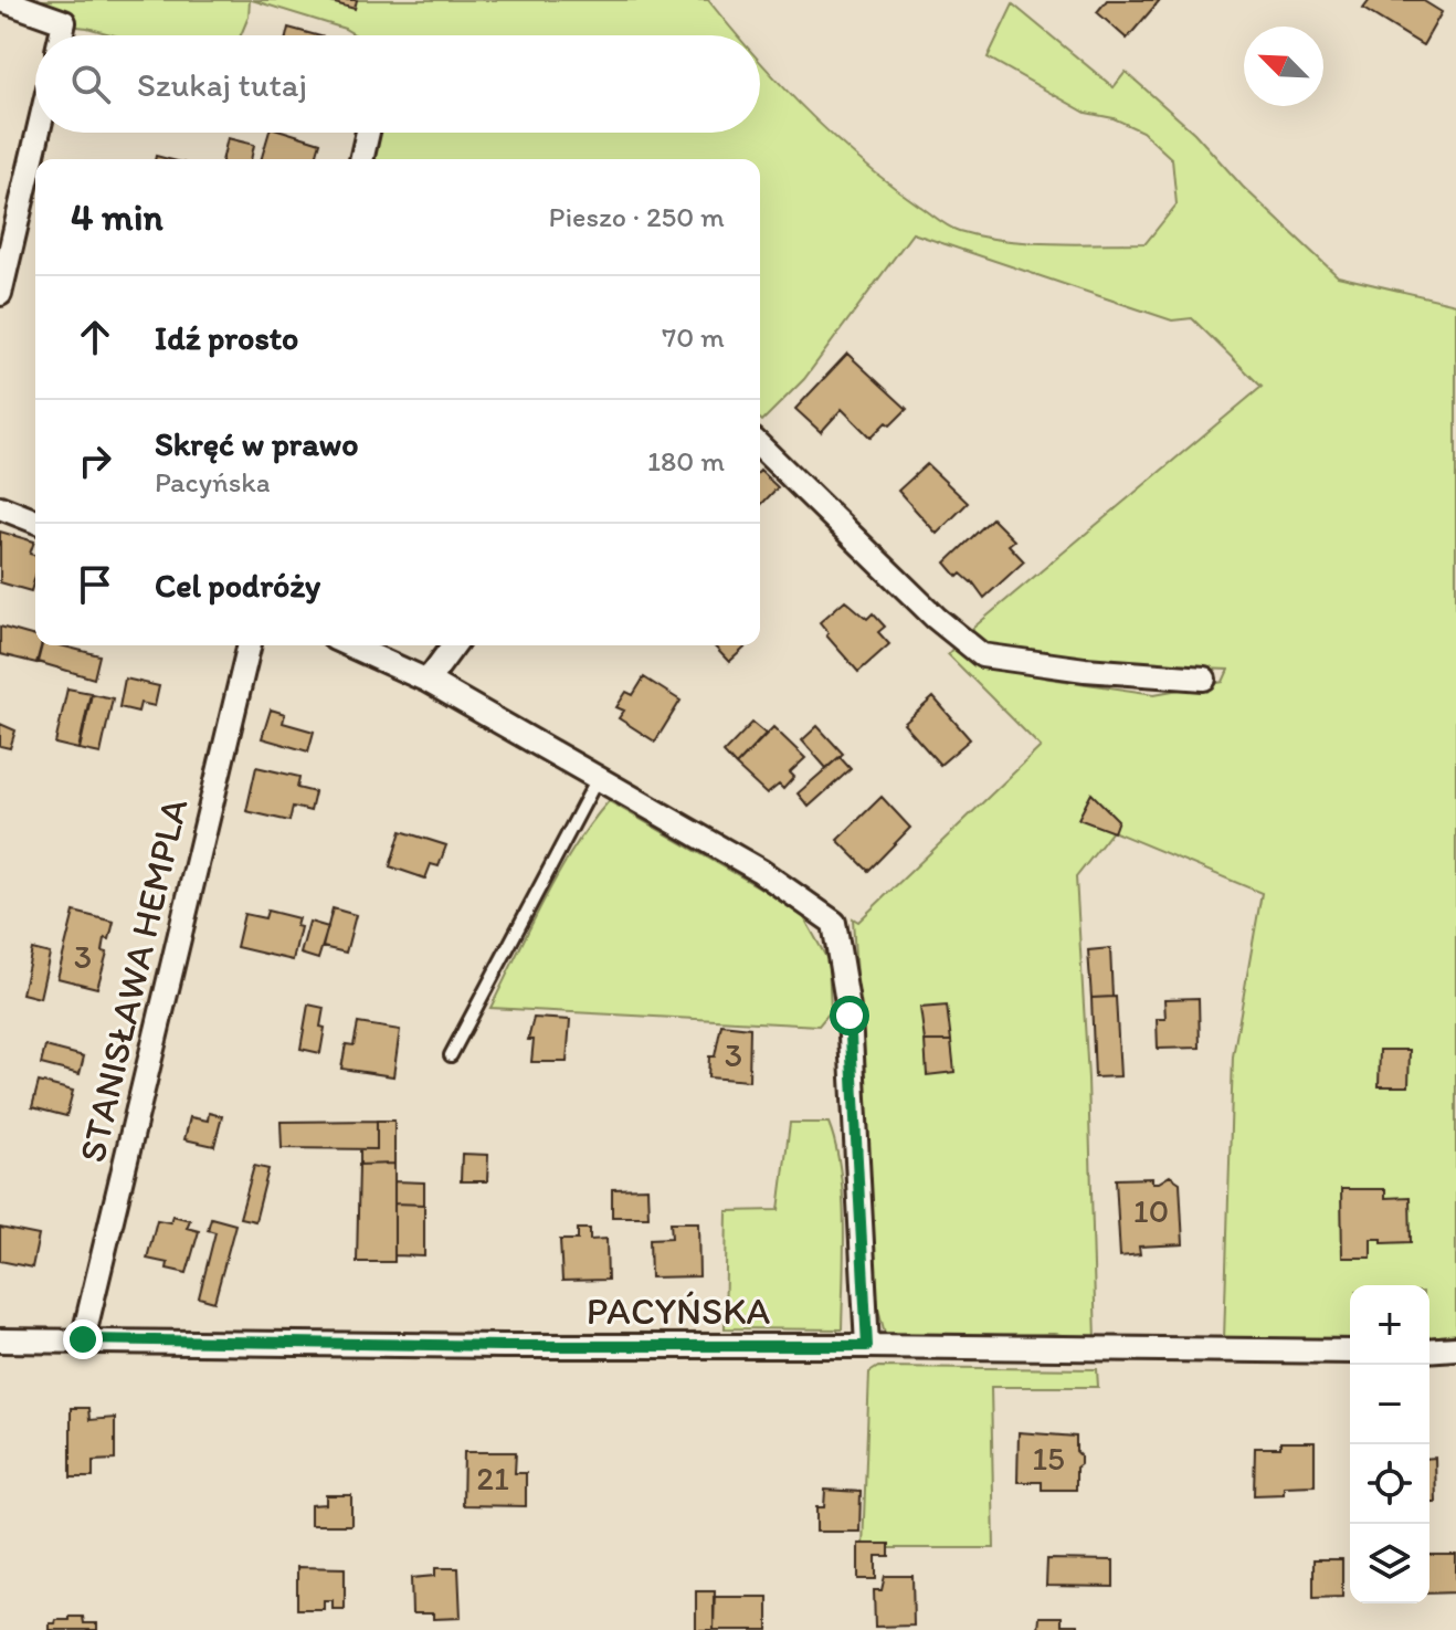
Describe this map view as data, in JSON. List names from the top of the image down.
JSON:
{
  "streets": {
    "street": ["STANISŁAWA HEMPLA", "PACYŃSKA"]
  },
  "crossings": [
    ["STANISŁAWA HEMPLA", "PACYŃSKA"]
  ],
  "house_numbers": [
    "3",
    "3",
    "10",
    "15",
    "21"
  ],
  "north": "top left",
  "page": {
    "search": "Szukaj tutaj",
    "heading": ["4 min", "Pieszo · 250 m"],
    "list": [
      ["Idź prosto", "70 m"],
      ["Skręć w prawo", "Pacyńska", "180 m"],
      "Cel podróży"
    ],
    "map_buttons": ["+", "−"]
  }
}
